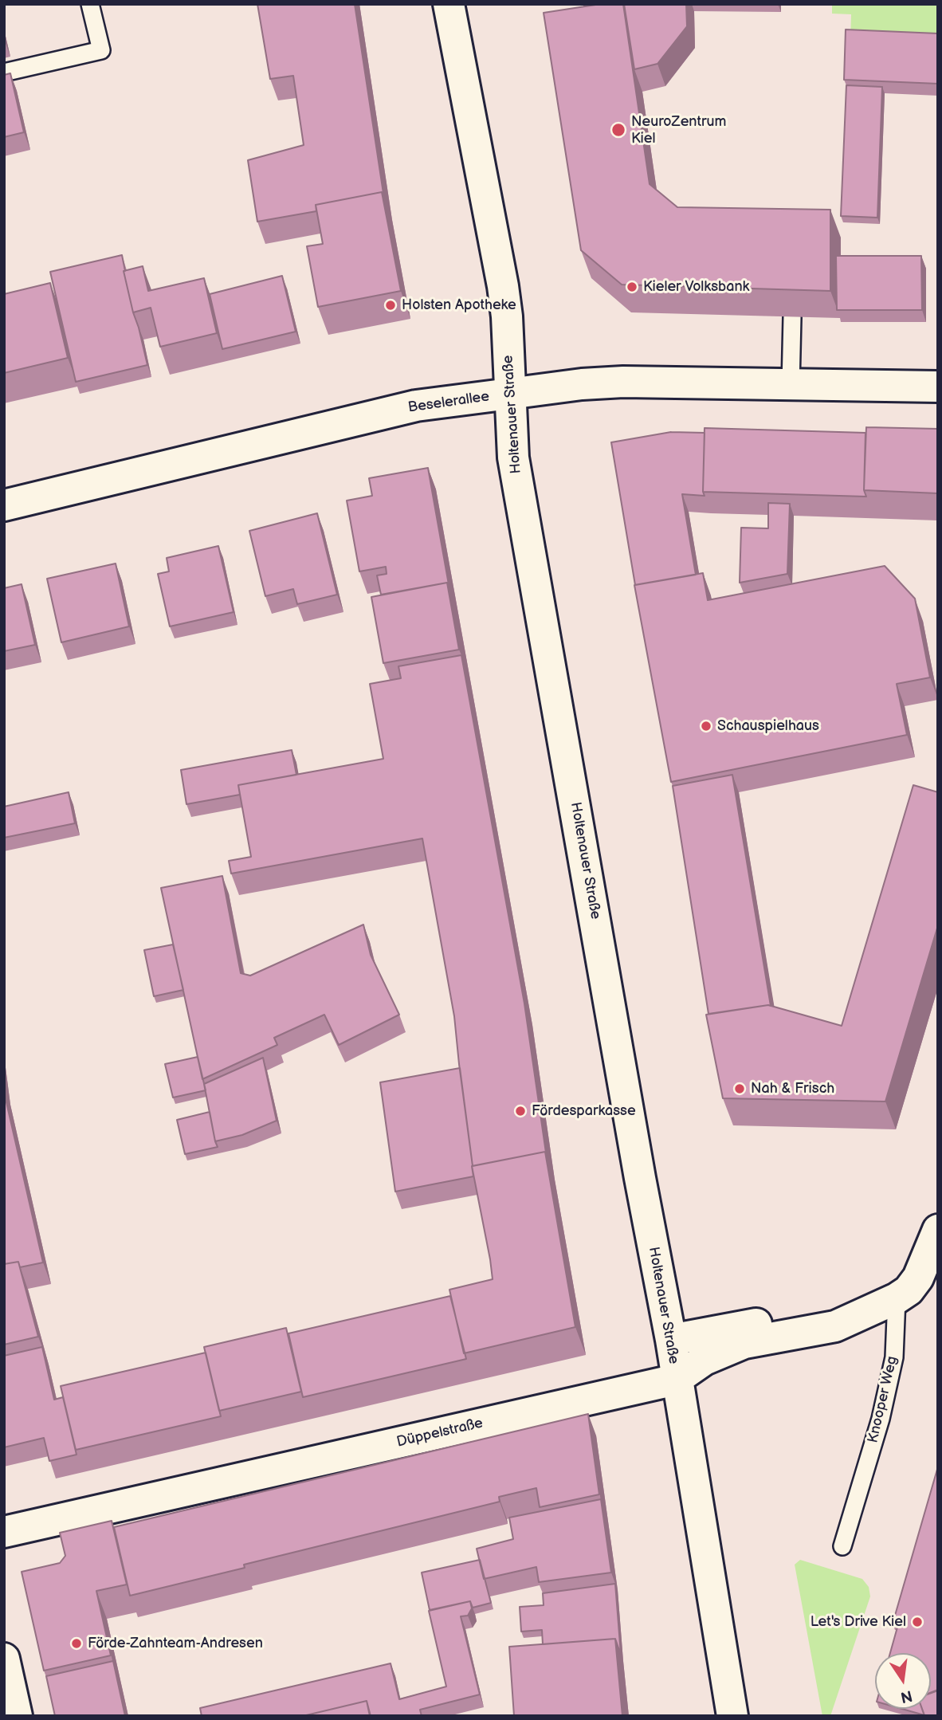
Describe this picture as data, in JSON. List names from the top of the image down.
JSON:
{
  "streets": {
    "main road": ["Beselerallee", "Holtenauer Straße", "Düppelstraße"],
    "lane": ["Knooper Weg"]
  },
  "crossings": [
    ["Beselerallee", "Holtenauer Straße"],
    ["Holtenauer Straße", "Düppelstraße"],
    ["Knooper Weg", "Düppelstraße"]
  ],
  "places": [
    "NeuroZentrum Kiel",
    "Kieler Volksbank",
    "Holsten Apotheke",
    "Schauspielhaus",
    "Nah & Frisch",
    "Fördesparkasse",
    "Let's Drive Kiel",
    "Förde-Zahnteam-Andresen"
  ],
  "north": "bottom"
}
